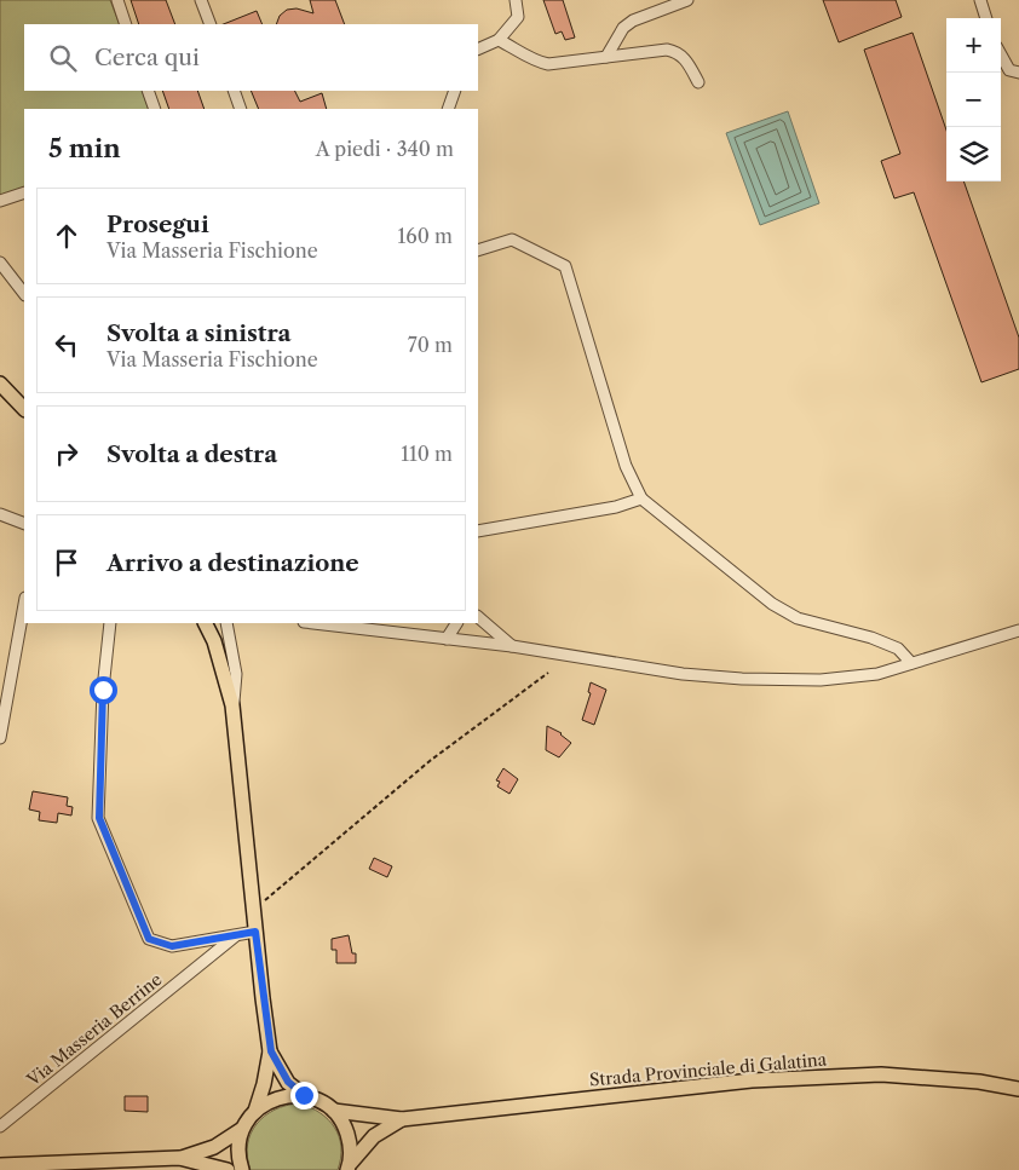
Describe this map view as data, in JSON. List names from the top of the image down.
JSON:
{
  "streets": {
    "main road": ["Strada Provinciale di Galatina"],
    "street": ["Via Masseria Berrine"]
  },
  "page": {
    "map_buttons": ["+", "−"],
    "search": "Cerca qui",
    "heading": ["5 min", "A piedi · 340 m"],
    "list": [
      ["Prosegui", "Via Masseria Fischione", "160 m"],
      ["Svolta a sinistra", "Via Masseria Fischione", "70 m"],
      ["Svolta a destra", "110 m"],
      "Arrivo a destinazione"
    ]
  }
}
